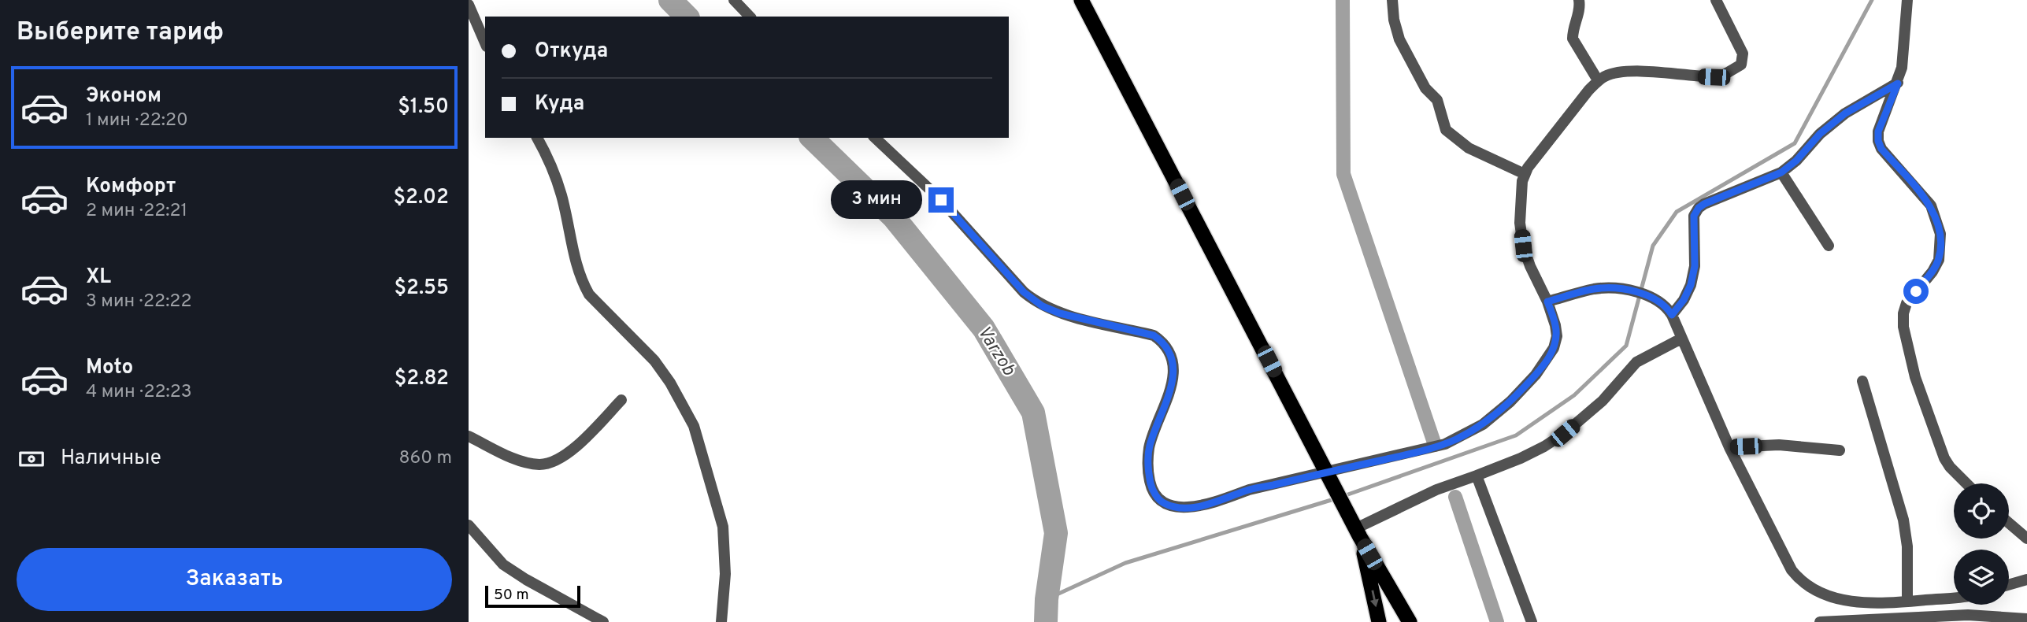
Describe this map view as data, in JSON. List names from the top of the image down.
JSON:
{
  "water": ["Varzob"],
  "scale_bar": "50 m",
  "page": {
    "heading": "Выберите тариф",
    "banner": ["Откуда", "Куда"],
    "list": [
      {
        "name": "Эконом",
        "note": "1 мин · 22:20",
        "value": "$1.50"
      },
      {
        "name": "Комфорт",
        "note": "2 мин · 22:21",
        "value": "$2.02"
      },
      {
        "name": "XL",
        "note": "3 мин · 22:22",
        "value": "$2.55"
      },
      {
        "name": "Moto",
        "note": "4 мин · 22:23",
        "value": "$2.82"
      }
    ],
    "bubble": "3 мин",
    "pay": ["Наличные", "860 m"],
    "buttons": "Заказать",
    "scale": "50 m"
  }
}
